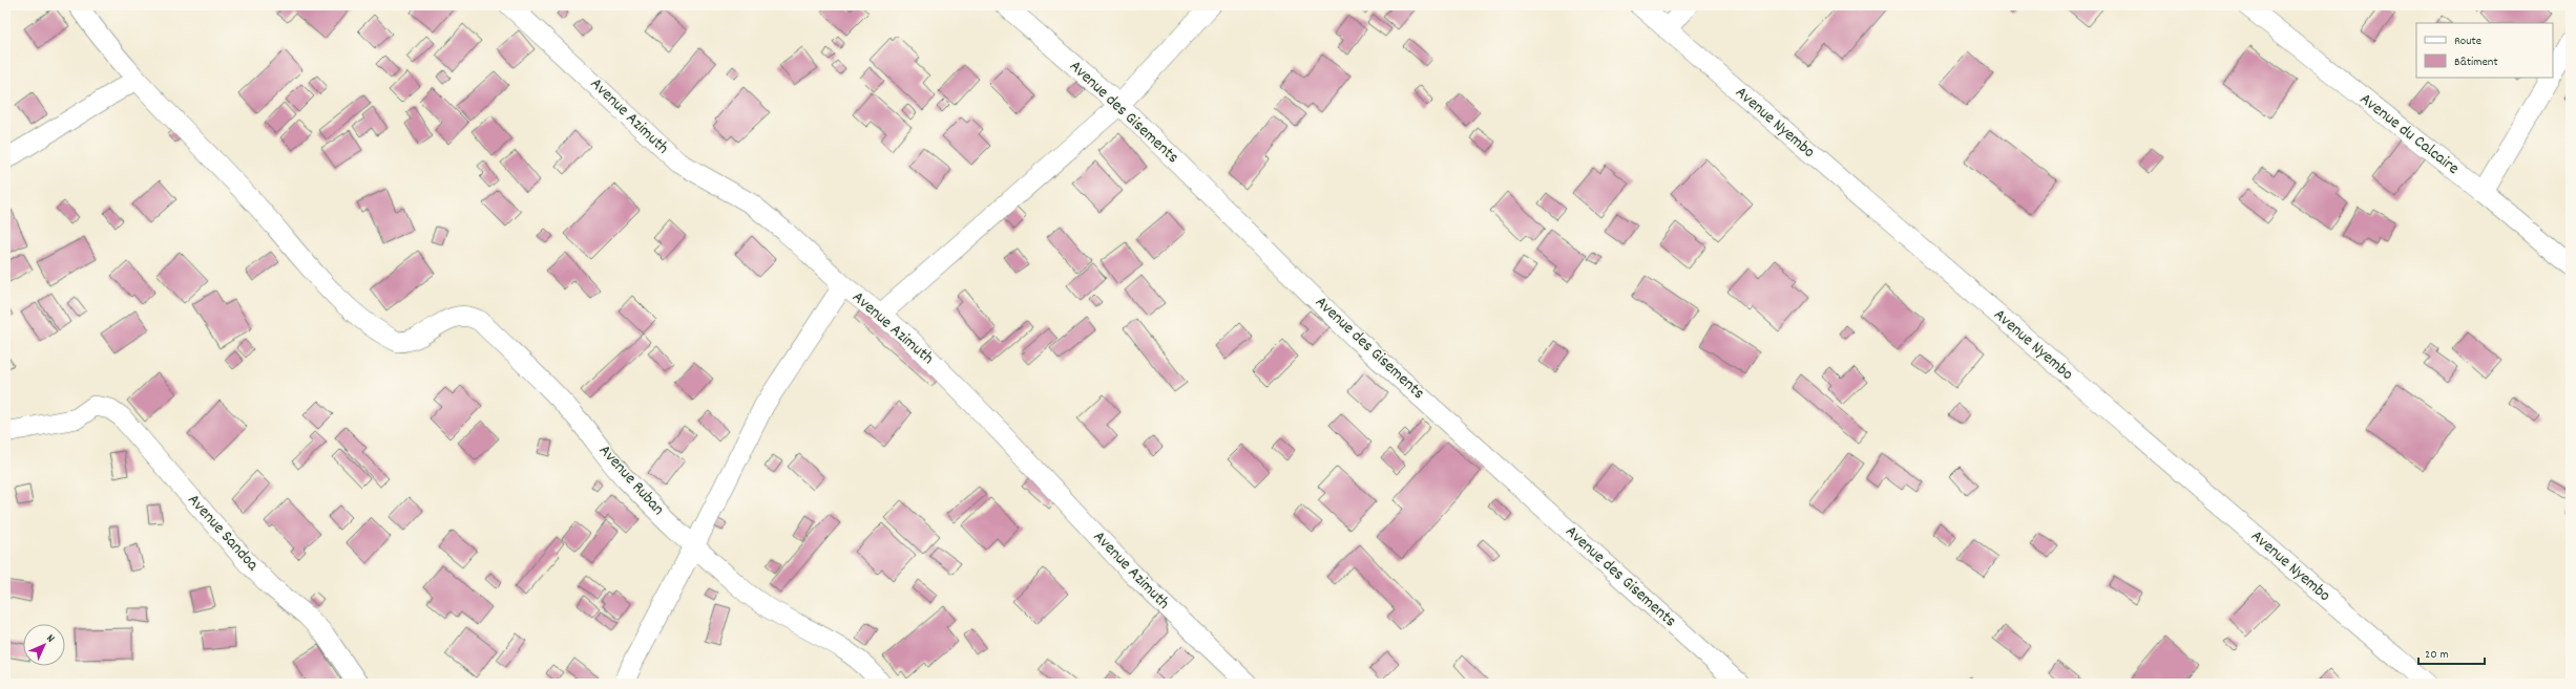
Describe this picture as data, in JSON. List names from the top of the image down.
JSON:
{
  "streets": {
    "street": [
      "Avenue des Gisements",
      "Avenue Azimuth",
      "Avenue Nyembo",
      "Avenue du Calcaire",
      "Avenue Ruban",
      "Avenue Sandoa"
    ]
  },
  "legend": ["Route", "Bâtiment"],
  "scale_bar": "20 m",
  "north": "top right"
}
